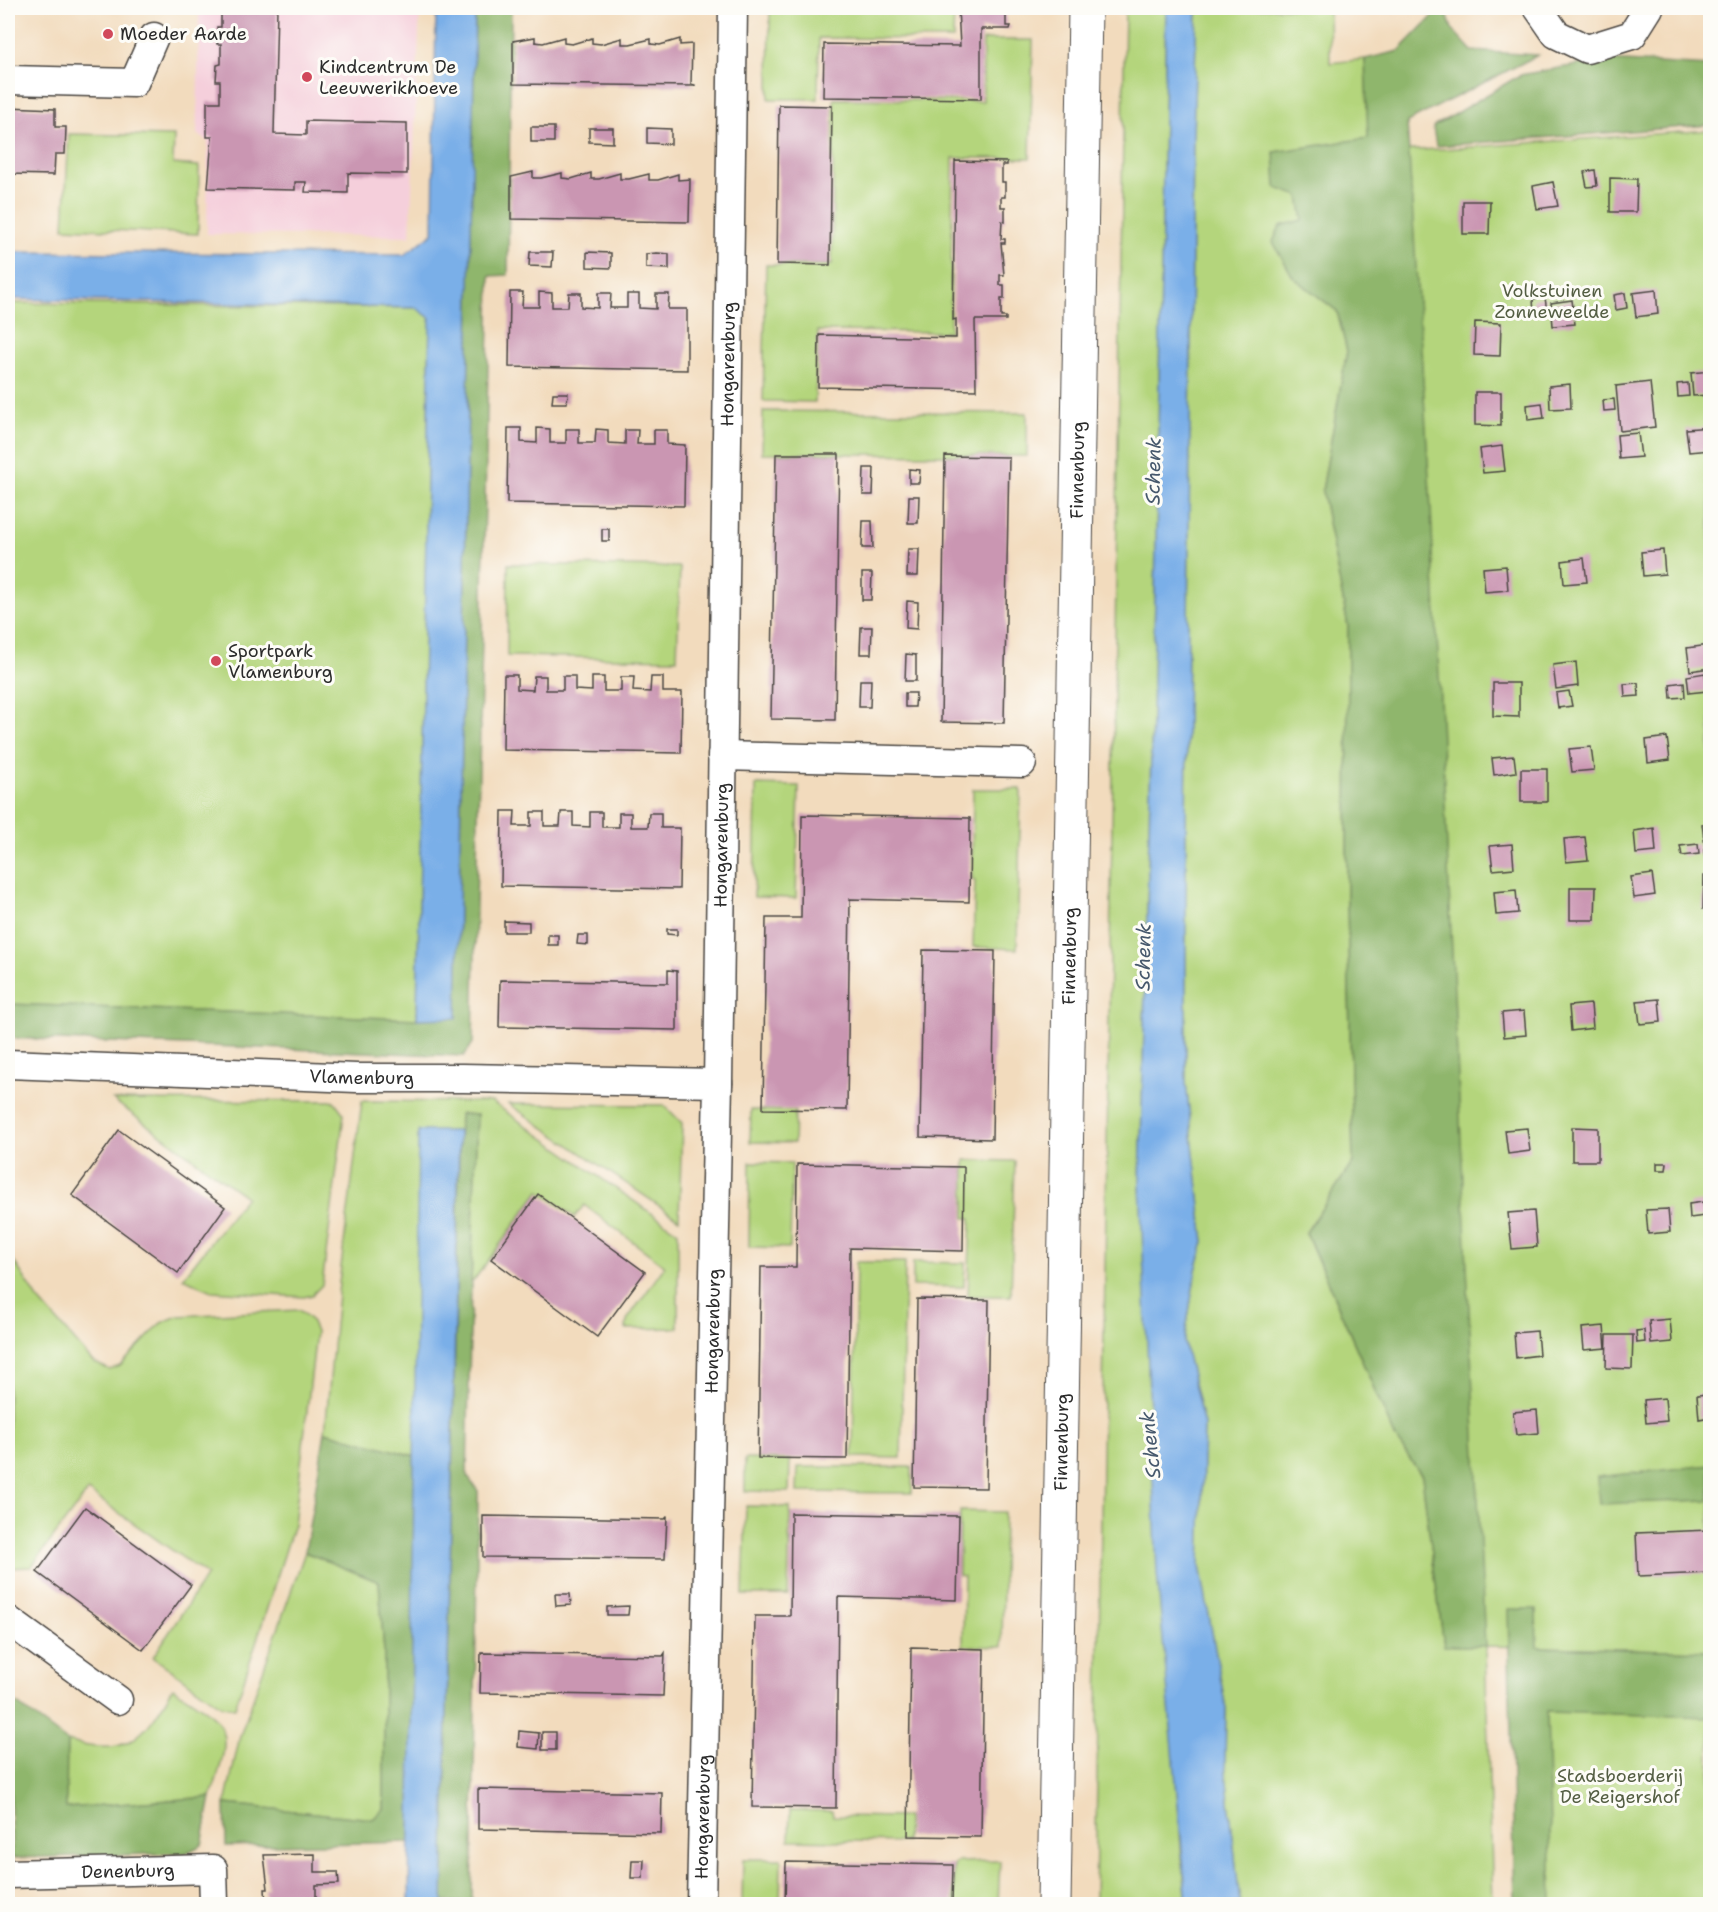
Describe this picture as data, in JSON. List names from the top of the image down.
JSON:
{
  "streets": {
    "street": [
      "Hongarenburg",
      "Finnenburg",
      "Vlamenburg",
      "Denenburg"
    ]
  },
  "crossings": [
    ["Hongarenburg", "Vlamenburg"]
  ],
  "water": ["Schenk"],
  "parks": ["Volkstuinen Zonneweelde", "Stadsboerderij De Reigershof"],
  "places": ["Moeder Aarde", "Kindcentrum De Leeuwerikhoeve", "Sportpark Vlamenburg"]
}
